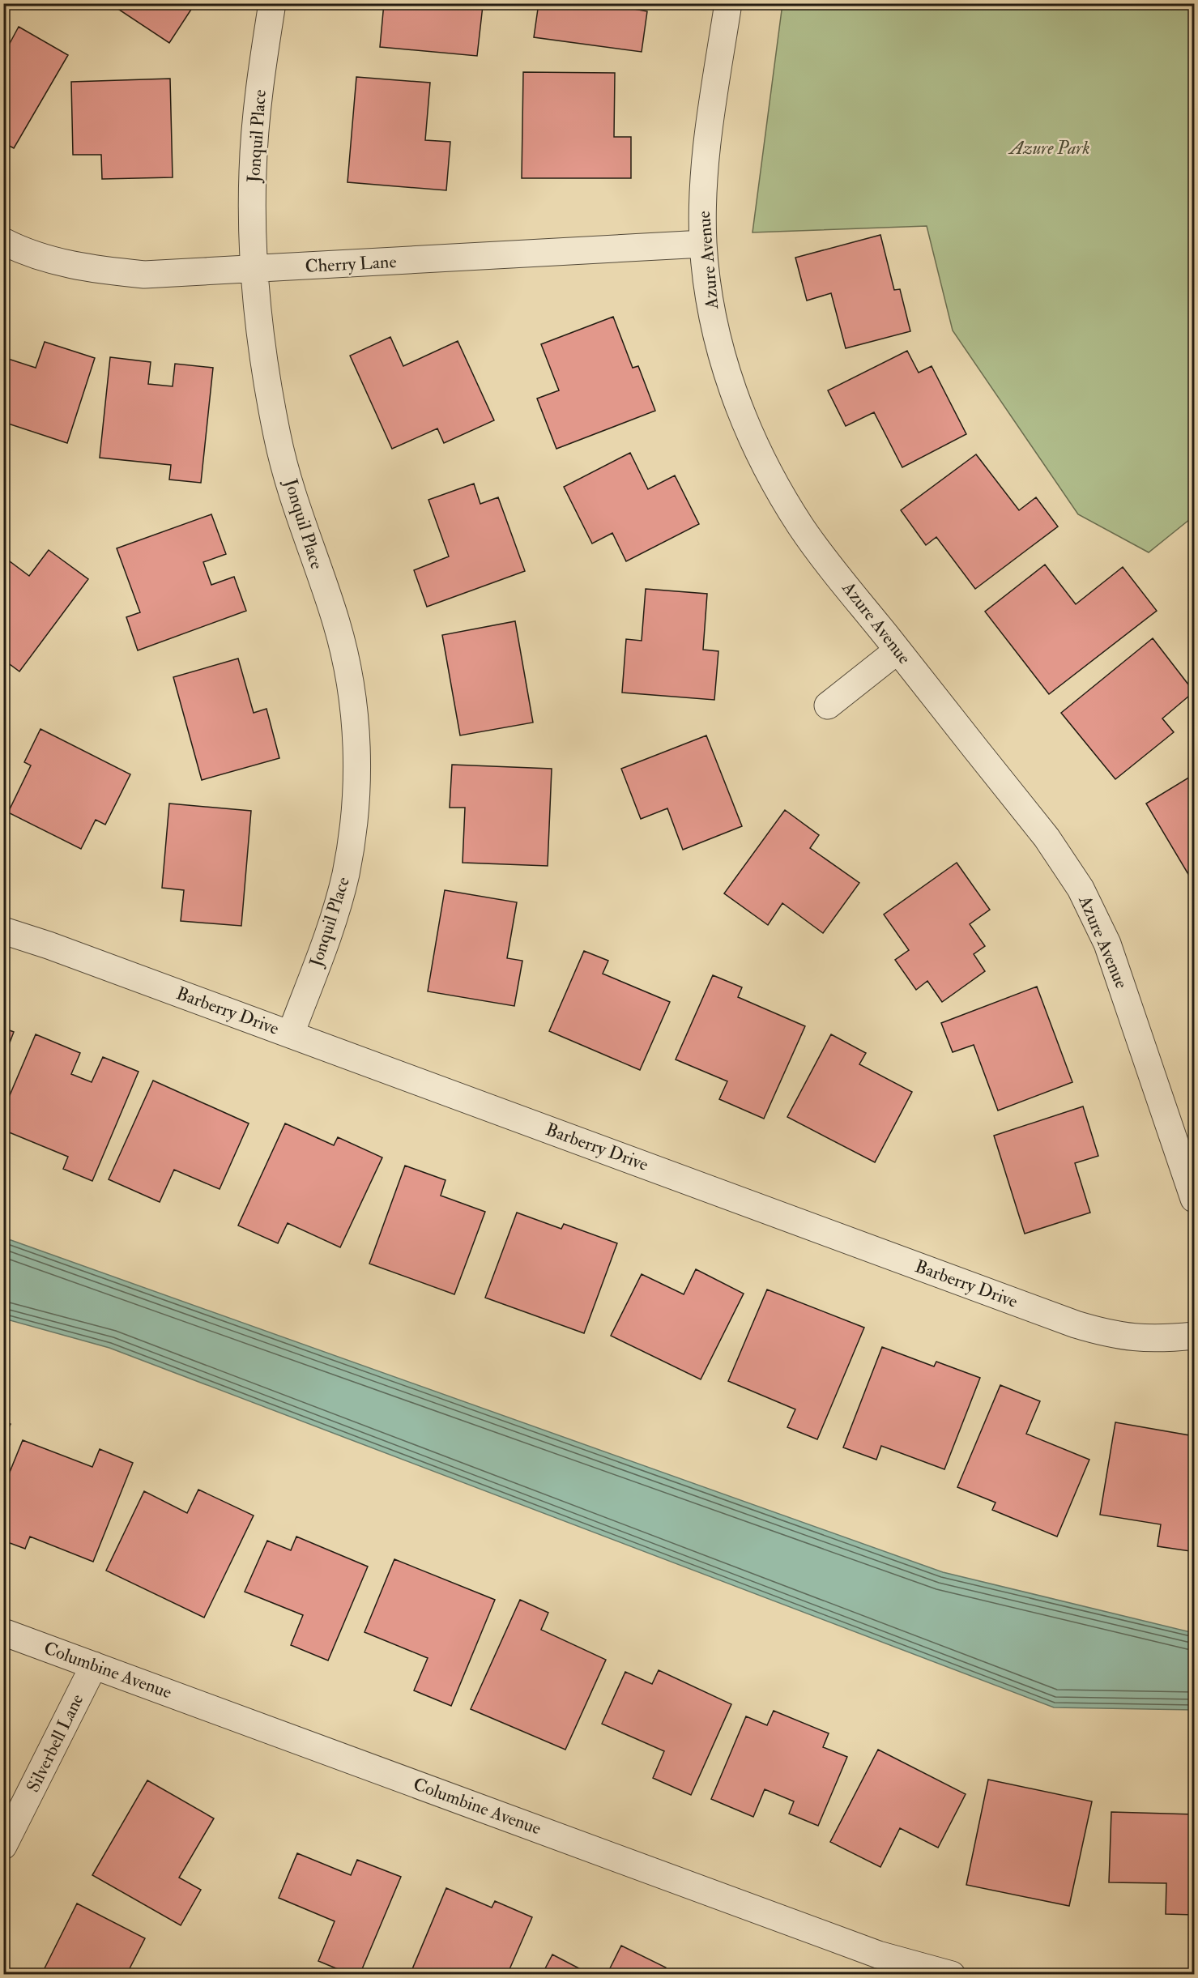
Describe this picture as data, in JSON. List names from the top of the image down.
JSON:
{
  "streets": {
    "street": [
      "Jonquil Place",
      "Azure Avenue",
      "Cherry Lane",
      "Barberry Drive",
      "Columbine Avenue",
      "Silverbell Lane"
    ]
  },
  "crossings": [
    ["Jonquil Place", "Cherry Lane"],
    ["Jonquil Place", "Barberry Drive"],
    ["Azure Avenue", "Cherry Lane"],
    ["Columbine Avenue", "Silverbell Lane"]
  ],
  "parks": ["Azure Park"]
}
